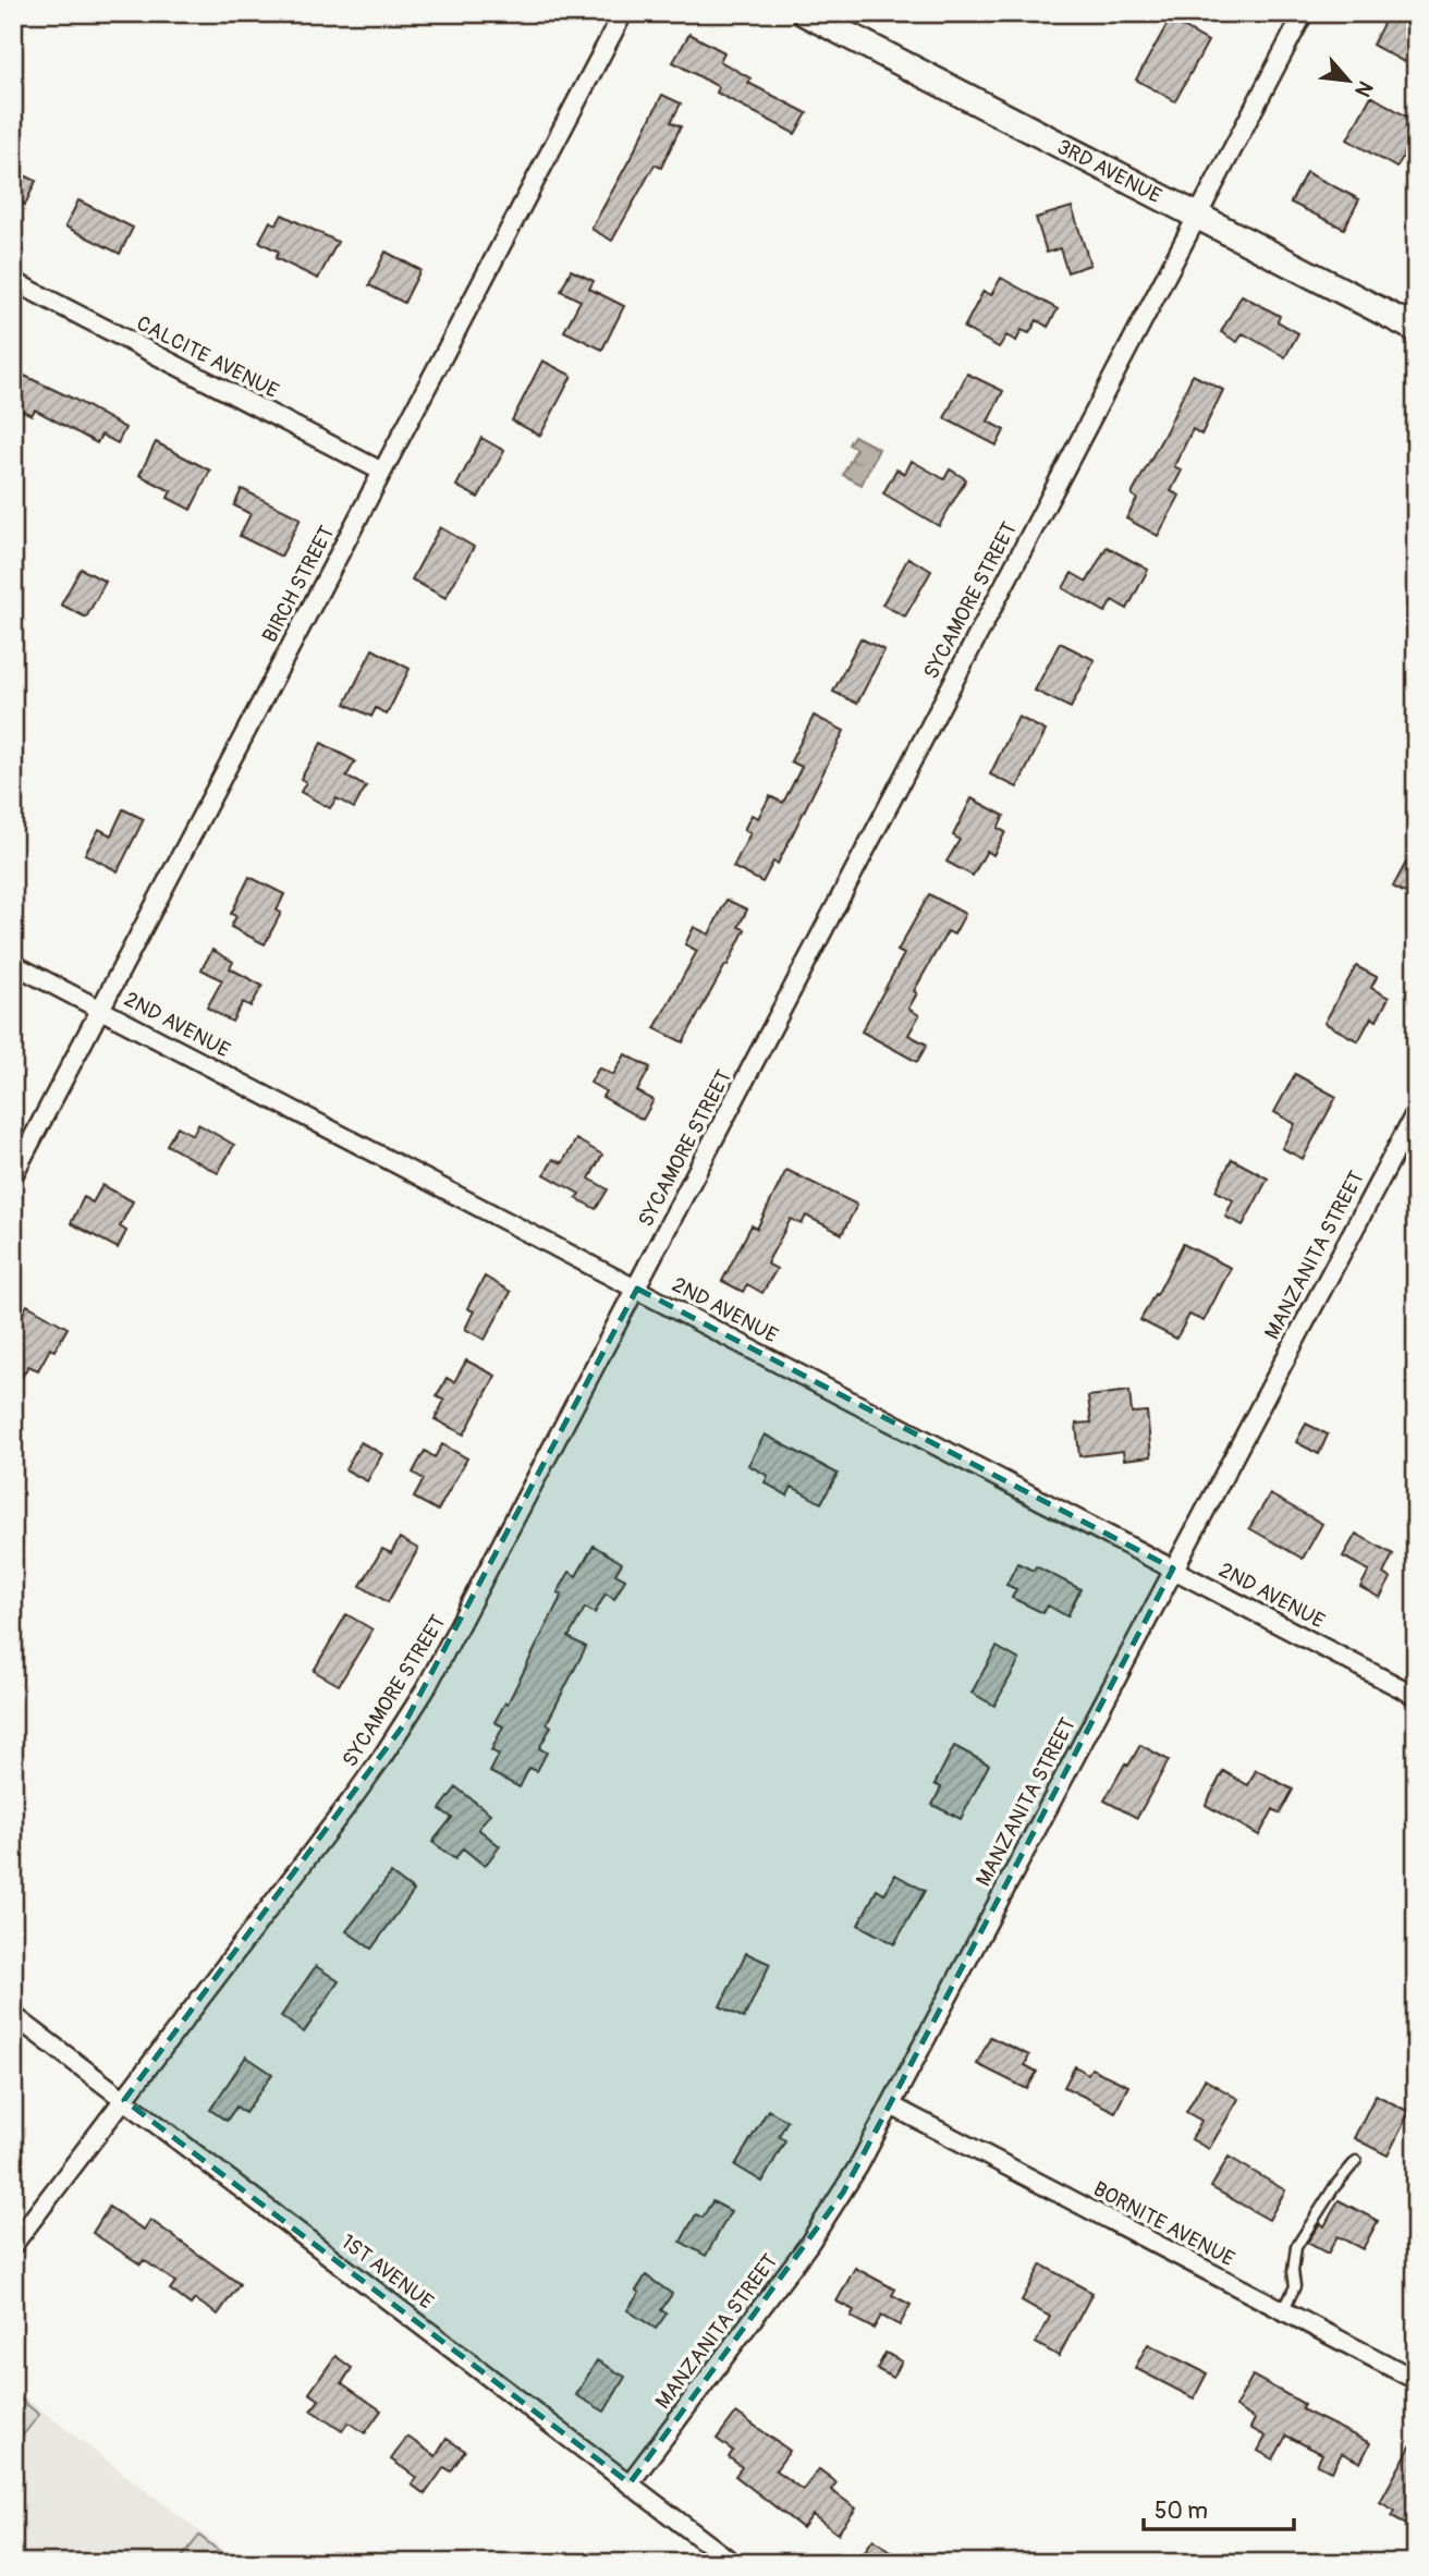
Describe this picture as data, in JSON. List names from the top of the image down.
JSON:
{
  "streets": {
    "street": [
      "3RD AVENUE",
      "CALCITE AVENUE",
      "BIRCH STREET",
      "SYCAMORE STREET",
      "2ND AVENUE",
      "MANZANITA STREET",
      "BORNITE AVENUE",
      "1ST AVENUE"
    ]
  },
  "crossings": [
    ["3RD AVENUE", "SYCAMORE STREET"],
    ["CALCITE AVENUE", "BIRCH STREET"],
    ["BIRCH STREET", "2ND AVENUE"],
    ["SYCAMORE STREET", "2ND AVENUE"],
    ["SYCAMORE STREET", "1ST AVENUE"],
    ["2ND AVENUE", "MANZANITA STREET"],
    ["MANZANITA STREET", "BORNITE AVENUE"],
    ["MANZANITA STREET", "1ST AVENUE"]
  ],
  "scale_bar": "50 m",
  "north": "bottom right"
}
